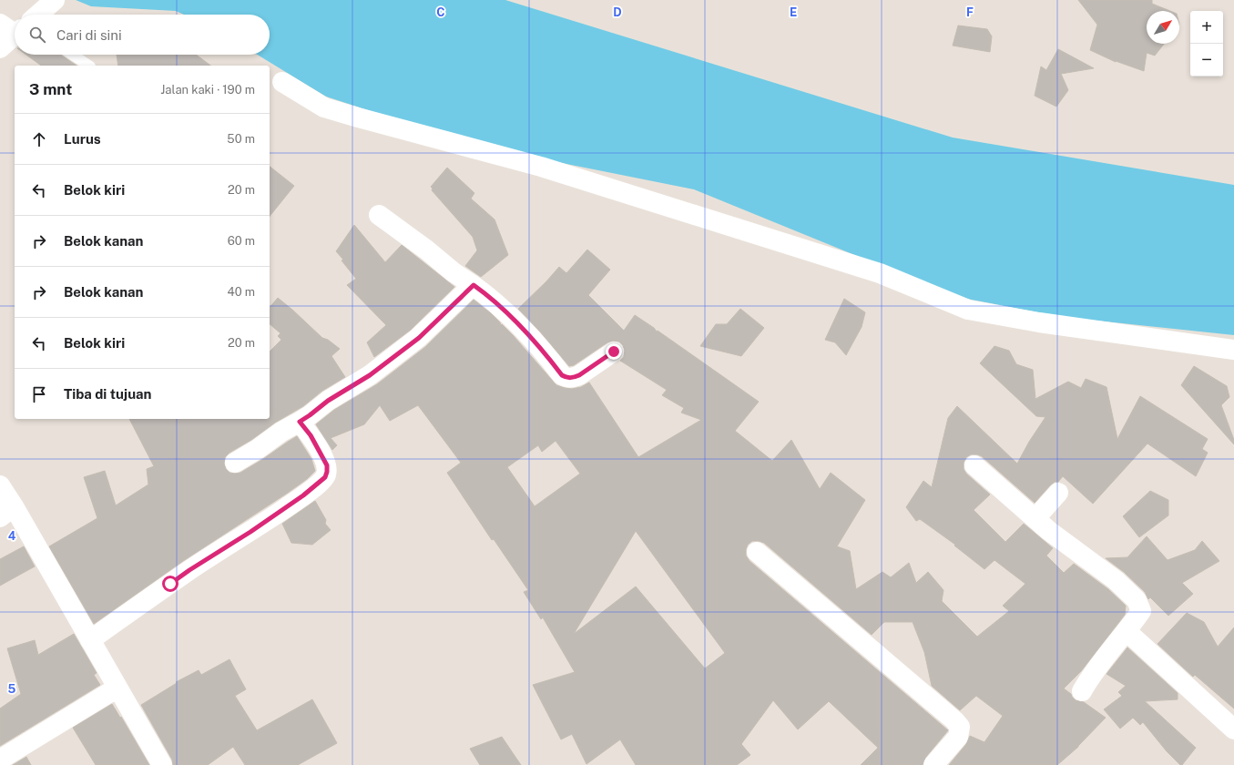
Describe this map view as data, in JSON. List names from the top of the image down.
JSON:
{
  "north": "top right",
  "page": {
    "map_buttons": ["+", "−"],
    "search": "Cari di sini",
    "heading": ["3 mnt", "Jalan kaki · 190 m"],
    "list": [
      ["Lurus", "50 m"],
      ["Belok kiri", "20 m"],
      ["Belok kanan", "60 m"],
      ["Belok kanan", "40 m"],
      ["Belok kiri", "20 m"],
      "Tiba di tujuan"
    ]
  },
  "grid": {
    "columns": [
      "C",
      "D",
      "E",
      "F"
    ],
    "rows": ["4", "5"]
  }
}
